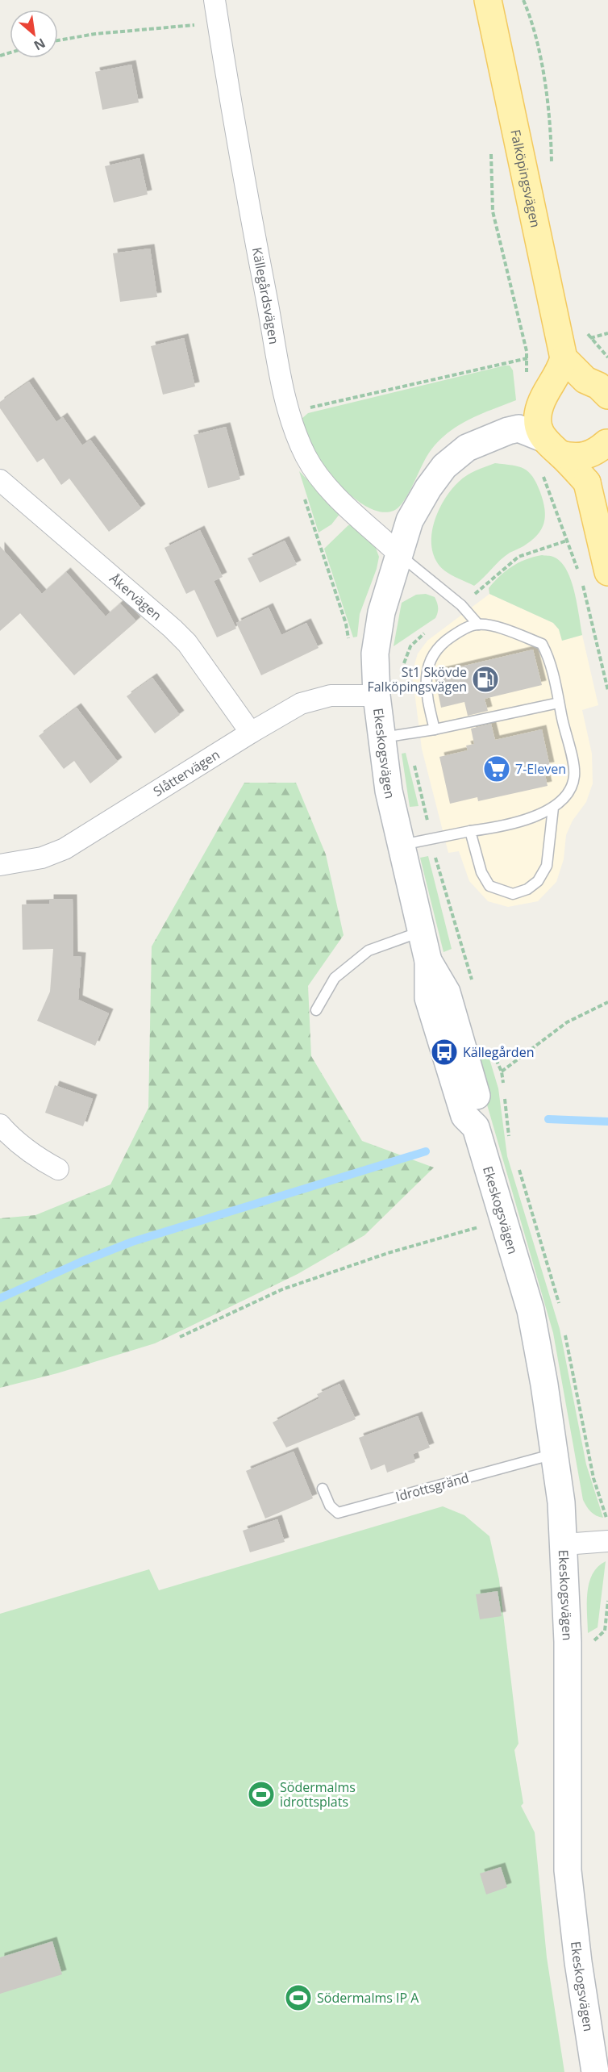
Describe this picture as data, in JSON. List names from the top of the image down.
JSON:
{
  "streets": {
    "main road": ["Falköpingsvägen"],
    "street": [
      "Källegårdsvägen",
      "Åkervägen",
      "Ekeskogsvägen",
      "Slåttervägen"
    ],
    "lane": ["Idrottsgränd"]
  },
  "crossings": [
    ["Källegårdsvägen", "Ekeskogsvägen"],
    ["Åkervägen", "Slåttervägen"],
    ["Ekeskogsvägen", "Slåttervägen"],
    ["Ekeskogsvägen", "Idrottsgränd"]
  ],
  "places": {
    "fuel station": ["St1 Skövde Falköpingsvägen"],
    "supermarket": ["7-Eleven"],
    "bus stop": ["Källegården"],
    "sports": ["Södermalms idrottsplats", "Södermalms IP A"]
  },
  "north": "bottom right"
}
